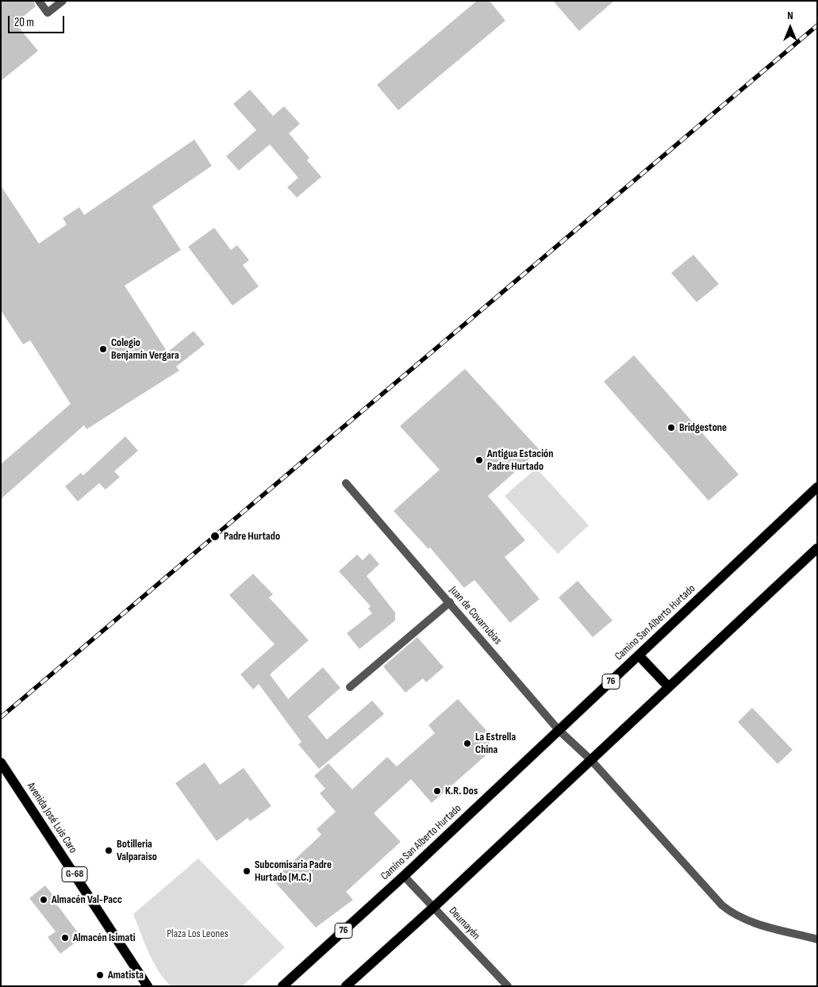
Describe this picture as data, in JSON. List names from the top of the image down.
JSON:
{
  "streets": {
    "main road": [
      "Camino San Alberto Hurtado",
      "76",
      "Avenida José Luis Caro",
      "G-68"
    ],
    "street": ["Juan de Covarrubias", "Deumayén"]
  },
  "crossings": [
    ["Juan de Covarrubias", "Camino San Alberto Hurtado"],
    ["Camino San Alberto Hurtado", "Deumayén"]
  ],
  "parks": ["Plaza Los Leones"],
  "places": [
    "Colegio Benjamín Vergara",
    "Bridgestone",
    "Antigua Estación Padre Hurtado",
    "Padre Hurtado",
    "La Estrella China",
    "K.R. Dos",
    "Botilleria Valparaiso",
    "Subcomisaria Padre Hurtado (M.C.)",
    "Almacén Val-Pacc",
    "Almacén Isimati",
    "Amatista"
  ],
  "scale_bar": "20 m",
  "north": "top"
}
